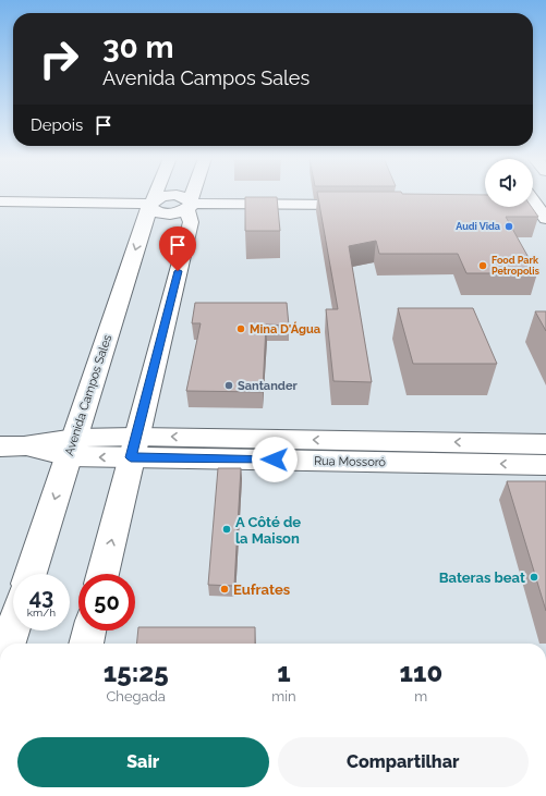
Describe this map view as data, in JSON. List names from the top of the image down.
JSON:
{
  "streets": {
    "street": ["Avenida Campos Sales", "Rua Mossoró"]
  },
  "crossings": [
    ["Avenida Campos Sales", "Rua Mossoró"]
  ],
  "one_way": ["Rua Mossoró"],
  "places": [
    "Audi Vida",
    "Food Park Petropolis",
    "Mina D'Água",
    "Santander",
    "A Côté de la Maison",
    "Bateras beat",
    "Eufrates"
  ],
  "page": {
    "turn": ["30 m", "Avenida Campos Sales"],
    "then": "Depois",
    "speed": "43 km/h",
    "limit": "50",
    "eta": [
      "15:25",
      "Chegada",
      "1",
      "min",
      "110",
      "m"
    ],
    "buttons": ["Sair", "Compartilhar"]
  }
}
